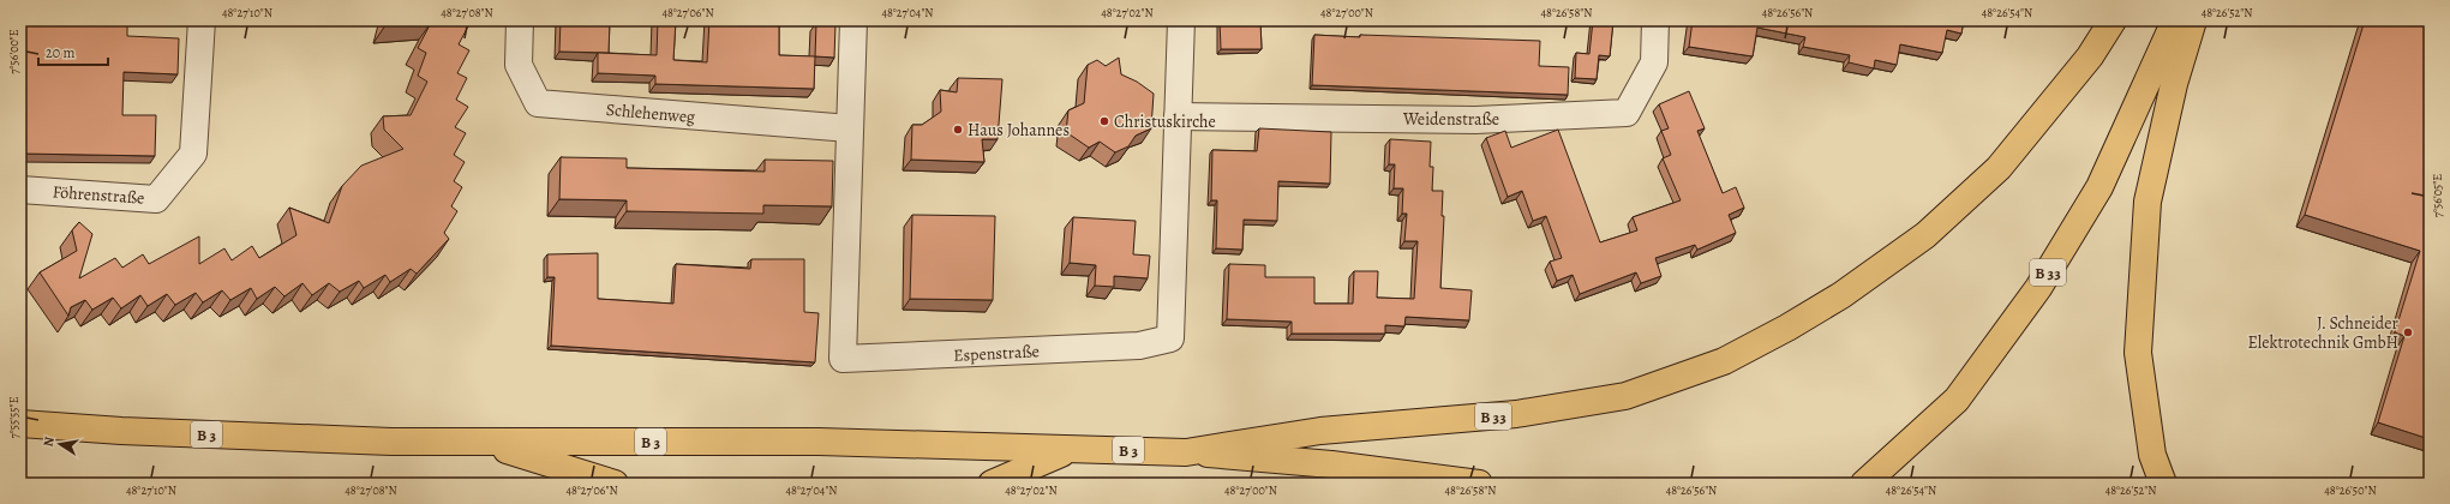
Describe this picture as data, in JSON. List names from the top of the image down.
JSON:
{
  "streets": {
    "main road": ["B 33", "B 3"],
    "street": [
      "Schlehenweg",
      "Weidenstraße",
      "Föhrenstraße",
      "Espenstraße"
    ]
  },
  "crossings": [
    ["Schlehenweg", "Espenstraße"],
    ["Weidenstraße", "Espenstraße"],
    ["B 33", "B 3"]
  ],
  "places": ["Christuskirche", "Haus Johannes", "J. Schneider Elektrotechnik GmbH"],
  "scale_bar": "20 m",
  "north": "left",
  "coordinates": [
    "48°27'10\"N",
    "48°27'08\"N",
    "48°27'06\"N",
    "48°27'04\"N",
    "48°27'02\"N",
    "48°27'00\"N",
    "48°26'58\"N",
    "48°26'56\"N",
    "48°26'54\"N",
    "48°26'52\"N",
    "7°56'00\"E",
    "7°56'05\"E",
    "7°55'55\"E",
    "48°26'50\"N"
  ]
}
